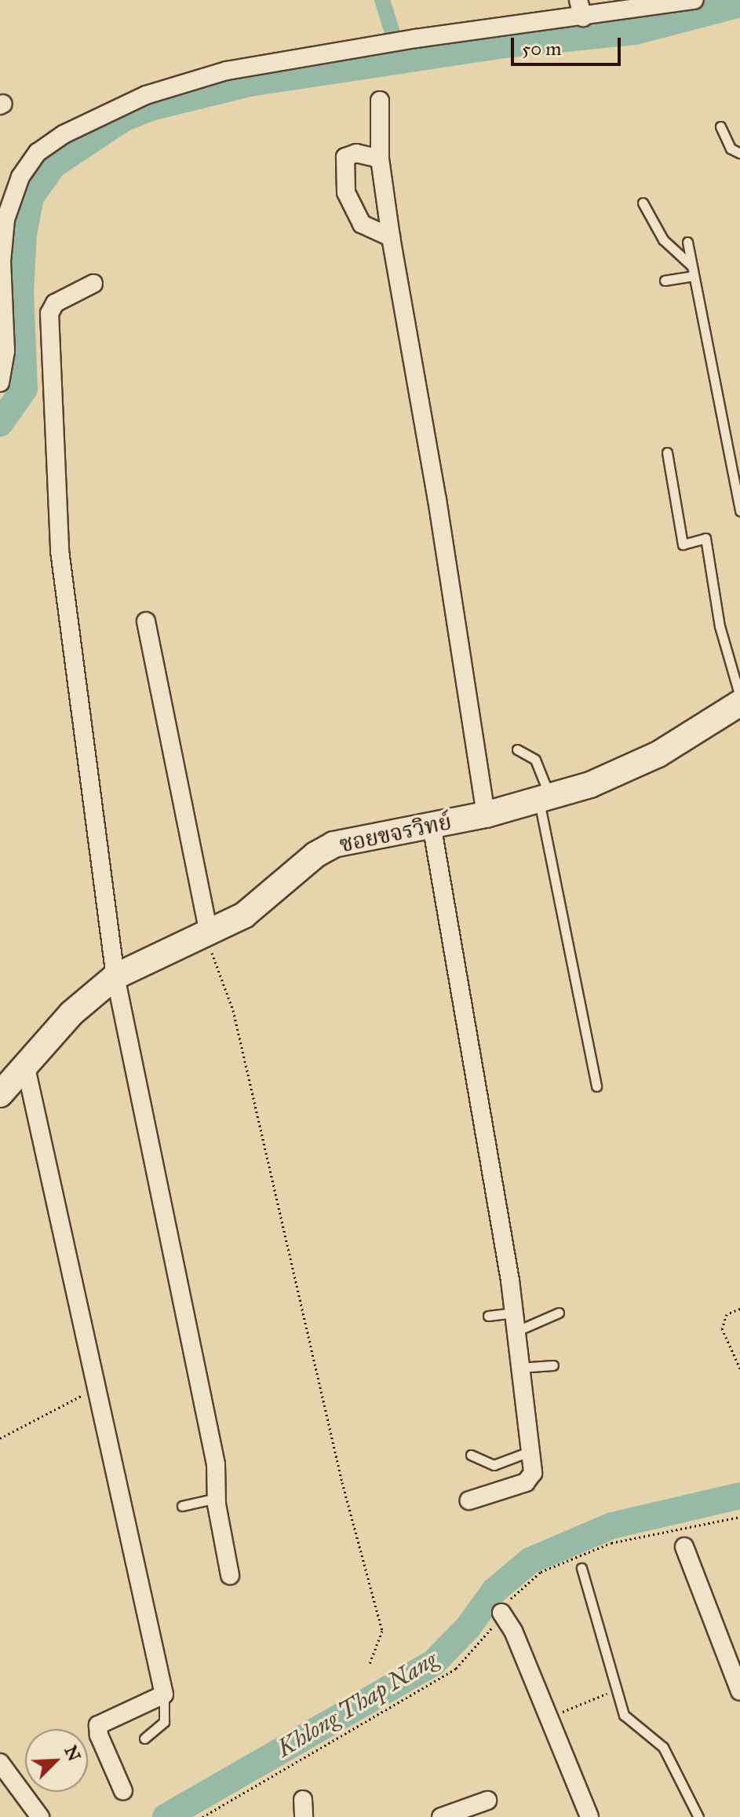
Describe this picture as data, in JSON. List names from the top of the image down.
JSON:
{
  "streets": {
    "street": ["ซอยขจรวิทย์"]
  },
  "water": ["Khlong Thap Nang"],
  "scale_bar": "50 m",
  "north": "top right"
}
